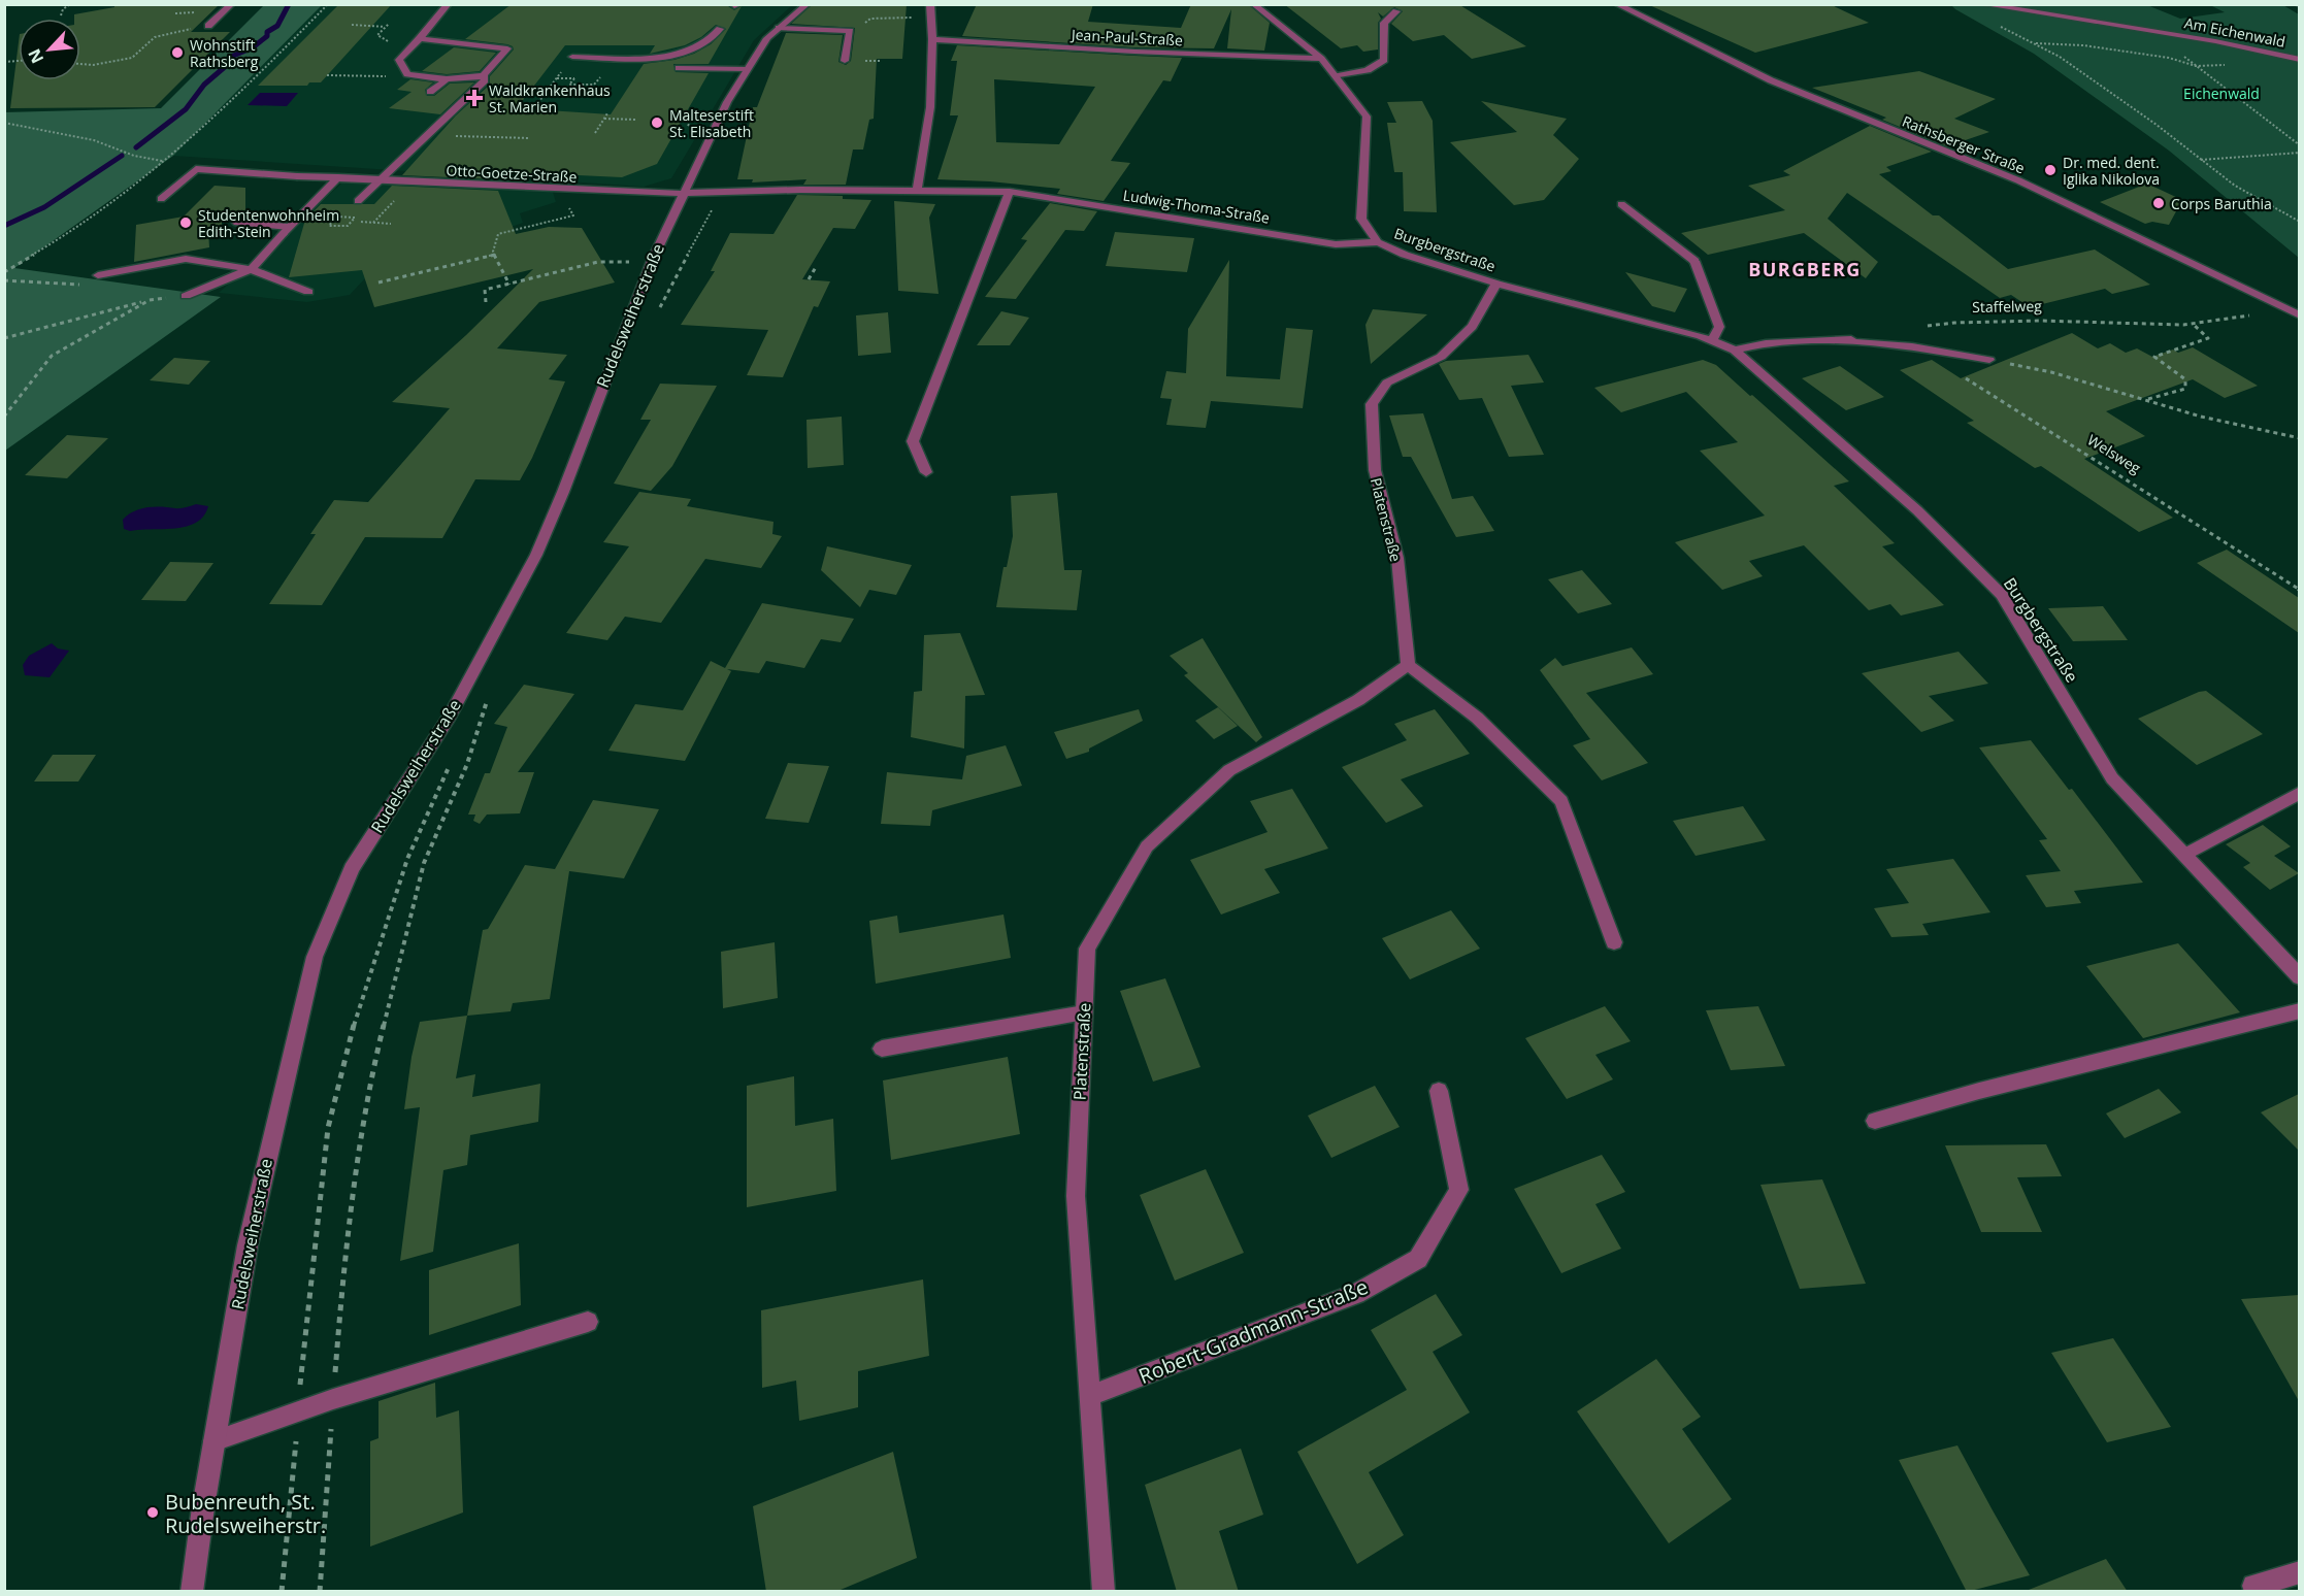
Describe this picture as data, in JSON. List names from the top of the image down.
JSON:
{
  "streets": {
    "street": [
      "Am Eichenwald",
      "Jean-Paul-Straße",
      "Rathsberger Straße",
      "Otto-Goetze-Straße",
      "Ludwig-Thoma-Straße",
      "Burgbergstraße",
      "Rudelsweiherstraße",
      "Platenstraße",
      "Robert-Gradmann-Straße"
    ],
    "path": ["Staffelweg", "Welsweg"]
  },
  "crossings": [
    ["Jean-Paul-Straße", "Burgbergstraße"],
    ["Rathsberger Straße", "Staffelweg"],
    ["Otto-Goetze-Straße", "Ludwig-Thoma-Straße"],
    ["Otto-Goetze-Straße", "Rudelsweiherstraße"],
    ["Ludwig-Thoma-Straße", "Burgbergstraße"],
    ["Ludwig-Thoma-Straße", "Rudelsweiherstraße"],
    ["Burgbergstraße", "Platenstraße"],
    ["Platenstraße", "Robert-Gradmann-Straße"]
  ],
  "districts": ["BURGBERG"],
  "parks": ["Eichenwald"],
  "places": {
    "other": [
      "Wohnstift Rathsberg",
      "Malteserstift St. Elisabeth",
      "Dr. med. dent. Iglika Nikolova",
      "Corps Baruthia",
      "Studentenwohnheim Edith-Stein",
      "Bubenreuth, St. Rudelsweiherstr."
    ],
    "health": ["Waldkrankenhaus St. Marien"]
  },
  "north": "bottom left"
}
